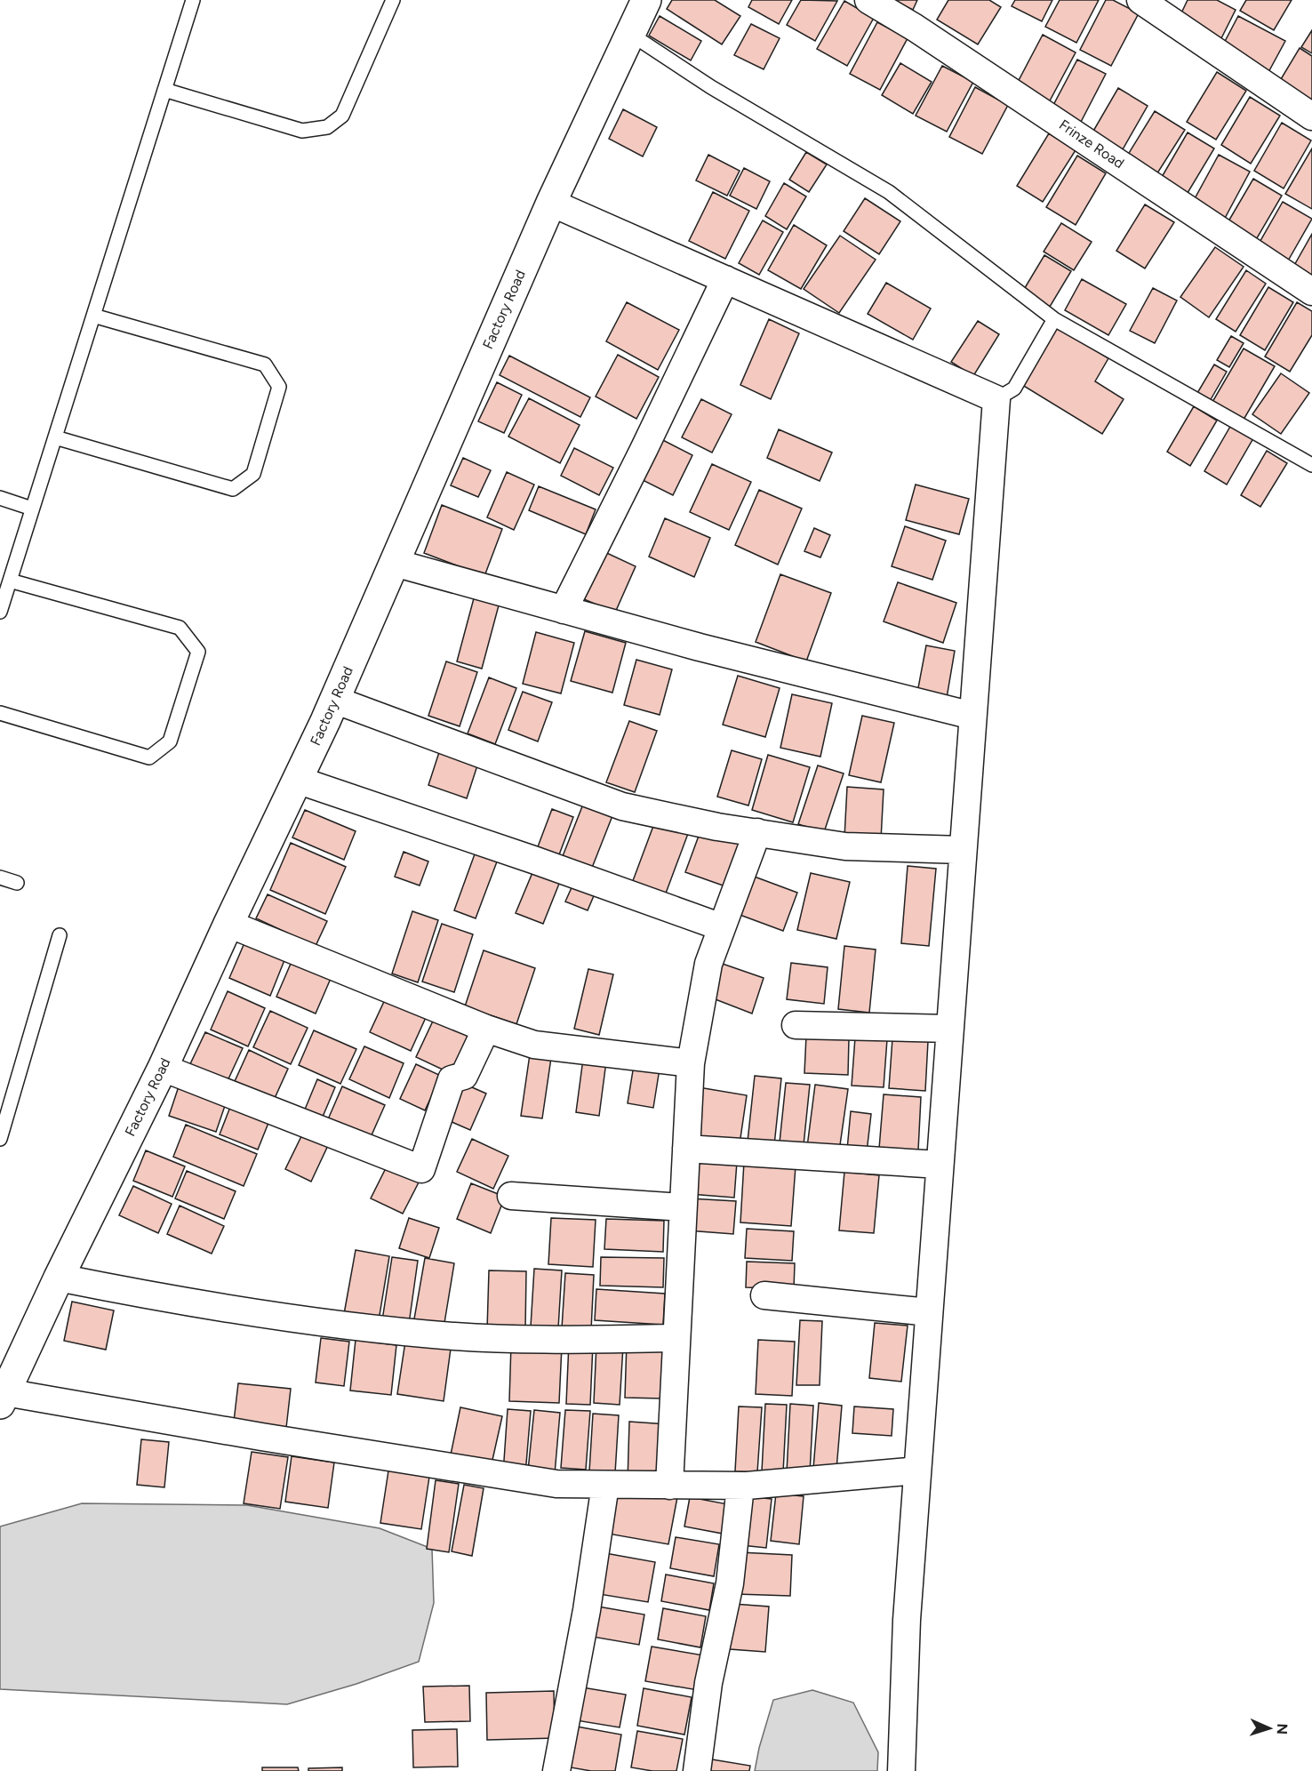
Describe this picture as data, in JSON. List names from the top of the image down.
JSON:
{
  "streets": {
    "street": ["Frinze Road", "Factory Road"]
  },
  "north": "right"
}
